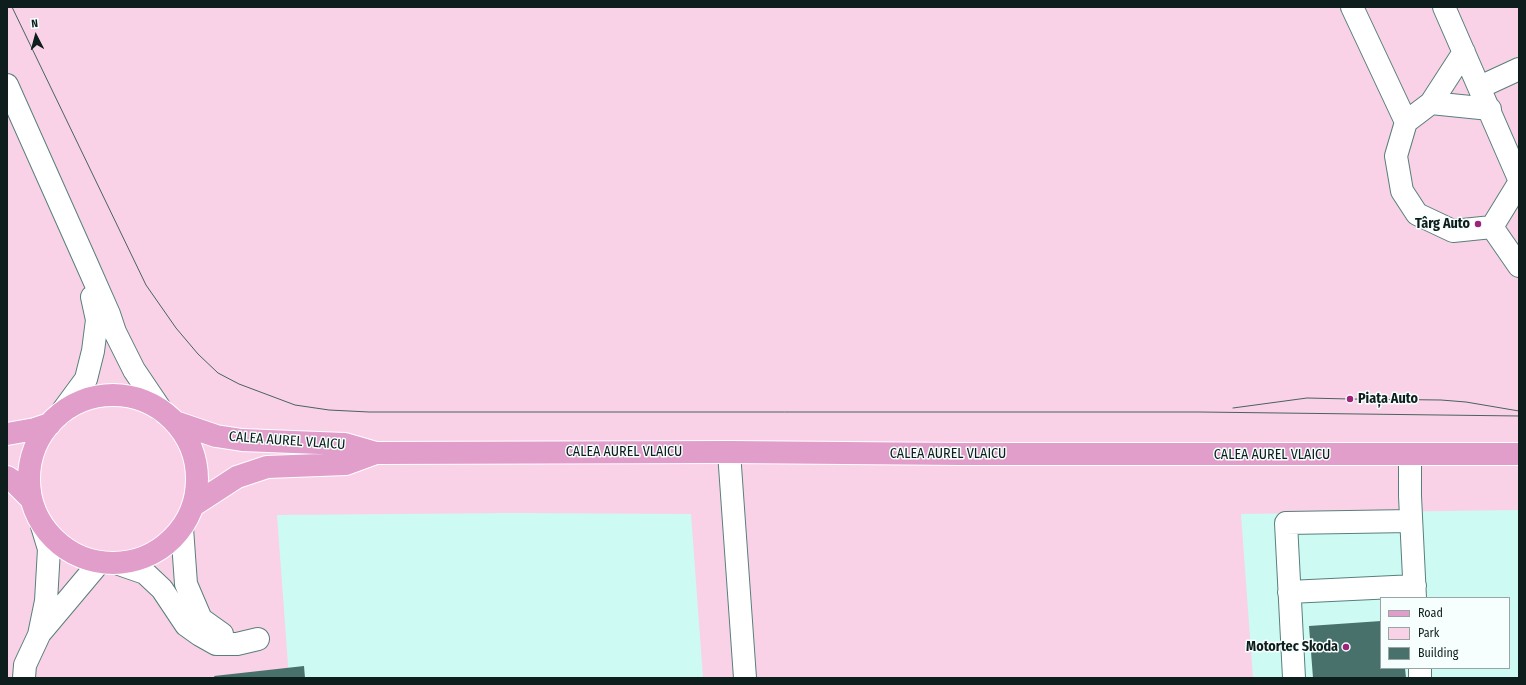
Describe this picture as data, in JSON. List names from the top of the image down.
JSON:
{
  "streets": {
    "main road": ["CALEA AUREL VLAICU"]
  },
  "places": ["Târg Auto", "Piața Auto", "Motortec Skoda"],
  "legend": ["Road", "Park", "Building"],
  "north": "top"
}
